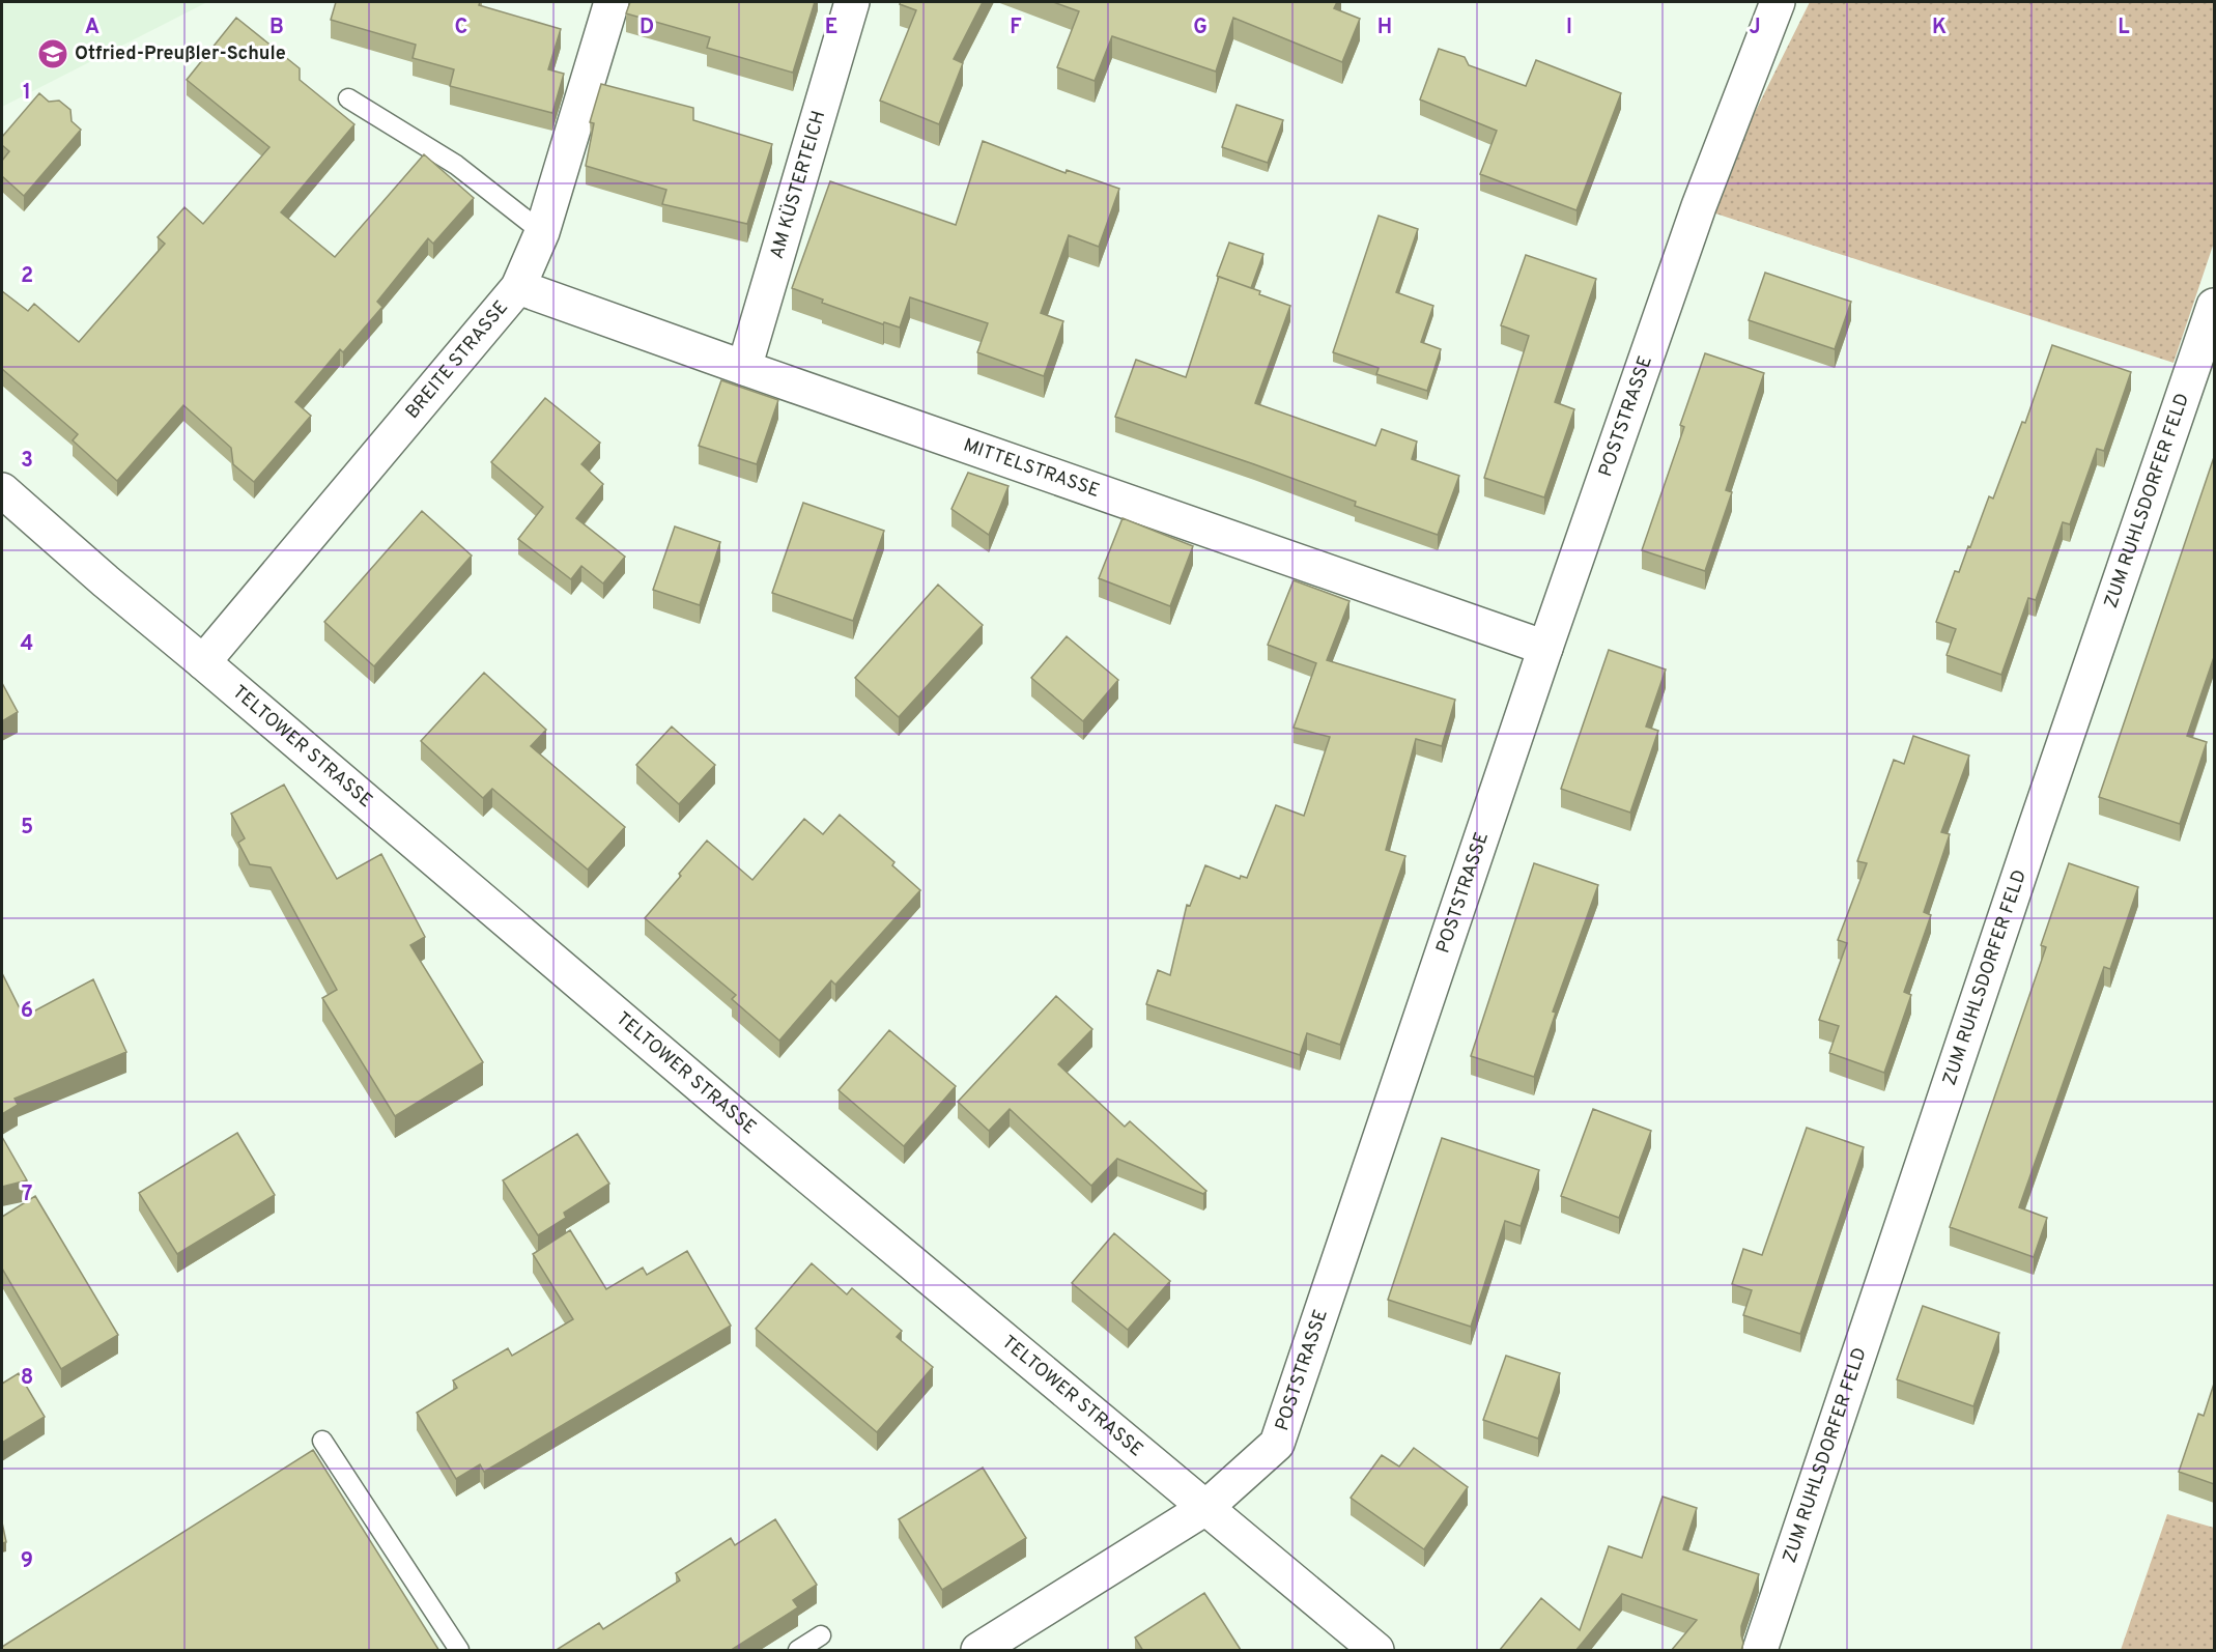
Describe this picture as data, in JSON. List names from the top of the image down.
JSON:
{
  "streets": {
    "street": [
      "AM KÜSTERTEICH",
      "BREITE STRASSE",
      "POSTSTRASSE",
      "MITTELSTRASSE",
      "ZUM RUHLSDORFER FELD",
      "TELTOWER STRASSE"
    ]
  },
  "crossings": [
    ["AM KÜSTERTEICH", "MITTELSTRASSE"],
    ["BREITE STRASSE", "MITTELSTRASSE"],
    ["BREITE STRASSE", "TELTOWER STRASSE"],
    ["POSTSTRASSE", "MITTELSTRASSE"],
    ["POSTSTRASSE", "TELTOWER STRASSE"]
  ],
  "places": {
    "school or university": ["Otfried-Preußler-Schule"]
  },
  "grid": {
    "columns": [
      "A",
      "B",
      "C",
      "D",
      "E",
      "F",
      "G",
      "H",
      "I",
      "J",
      "K",
      "L"
    ],
    "rows": [
      "1",
      "2",
      "3",
      "4",
      "5",
      "6",
      "7",
      "8",
      "9"
    ]
  }
}
